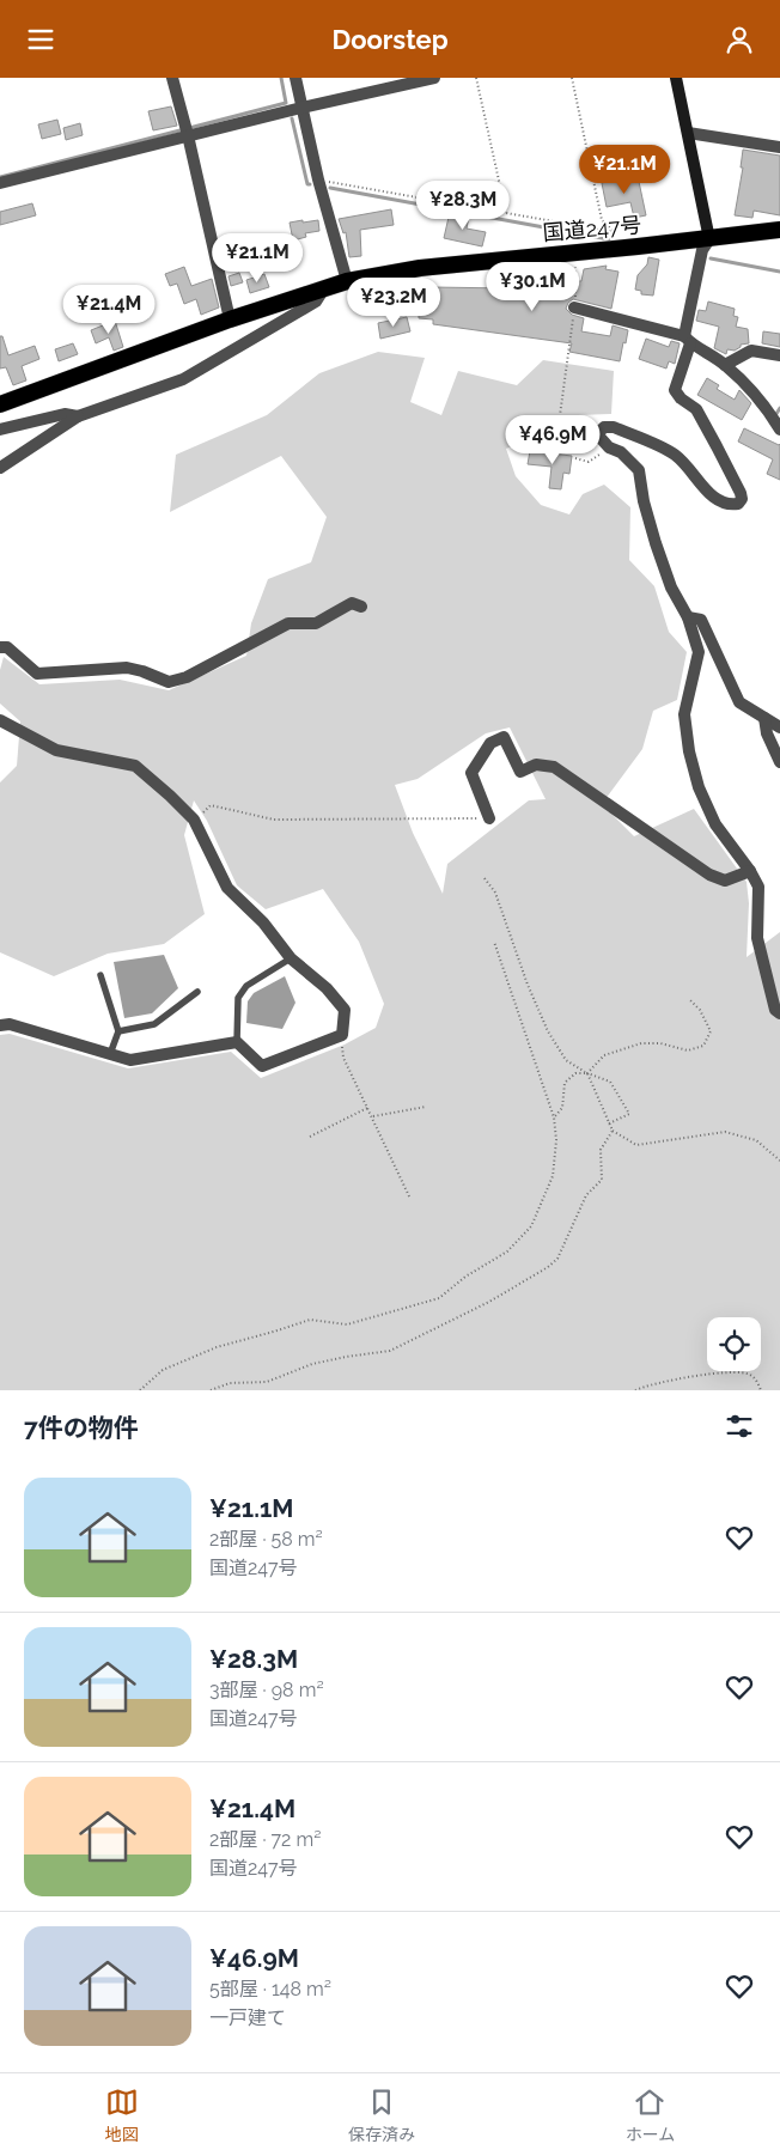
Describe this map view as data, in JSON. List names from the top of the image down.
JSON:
{
  "streets": {
    "highway": ["国道247号"]
  },
  "page": {
    "header": "Doorstep",
    "price": [
      "¥21.1M",
      "¥28.3M",
      "¥21.1M",
      "¥30.1M",
      "¥23.2M",
      "¥21.4M",
      "¥46.9M"
    ],
    "heading": "7件の物件",
    "list": [
      {
        "name": "¥21.1M",
        "note": "2部屋 · 58 m² · 国道247号"
      },
      {
        "name": "¥28.3M",
        "note": "3部屋 · 98 m² · 国道247号"
      },
      {
        "name": "¥21.4M",
        "note": "2部屋 · 72 m² · 国道247号"
      },
      {
        "name": "¥46.9M",
        "note": "5部屋 · 148 m² · 一戸建て"
      }
    ],
    "tabs": ["地図", "保存済み", "ホーム"]
  }
}
